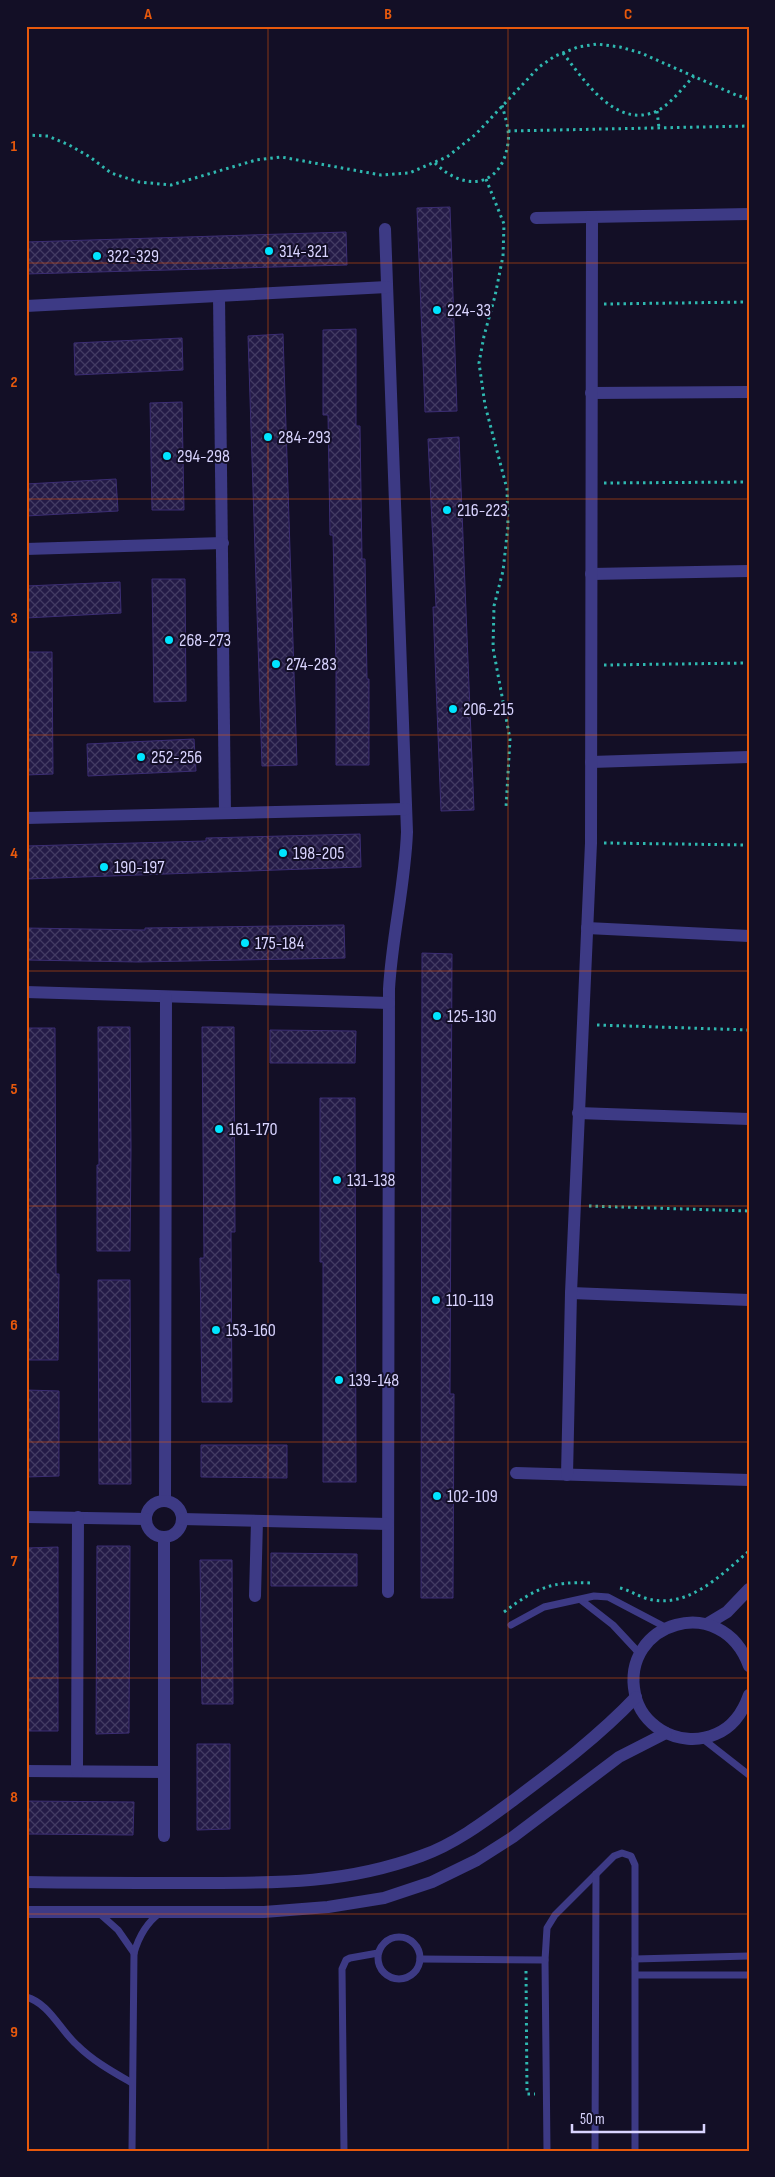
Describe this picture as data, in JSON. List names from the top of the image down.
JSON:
{
  "places": [
    "314-321",
    "322-329",
    "224-33",
    "284-293",
    "294-298",
    "216-223",
    "268-273",
    "274-283",
    "206-215",
    "252-256",
    "198-205",
    "190-197",
    "175-184",
    "125-130",
    "161-170",
    "131-138",
    "110-119",
    "153-160",
    "139-148",
    "102-109"
  ],
  "scale_bar": "50 m",
  "grid": {
    "columns": ["A", "B", "C"],
    "rows": [
      "1",
      "2",
      "3",
      "4",
      "5",
      "6",
      "7",
      "8",
      "9"
    ]
  }
}
